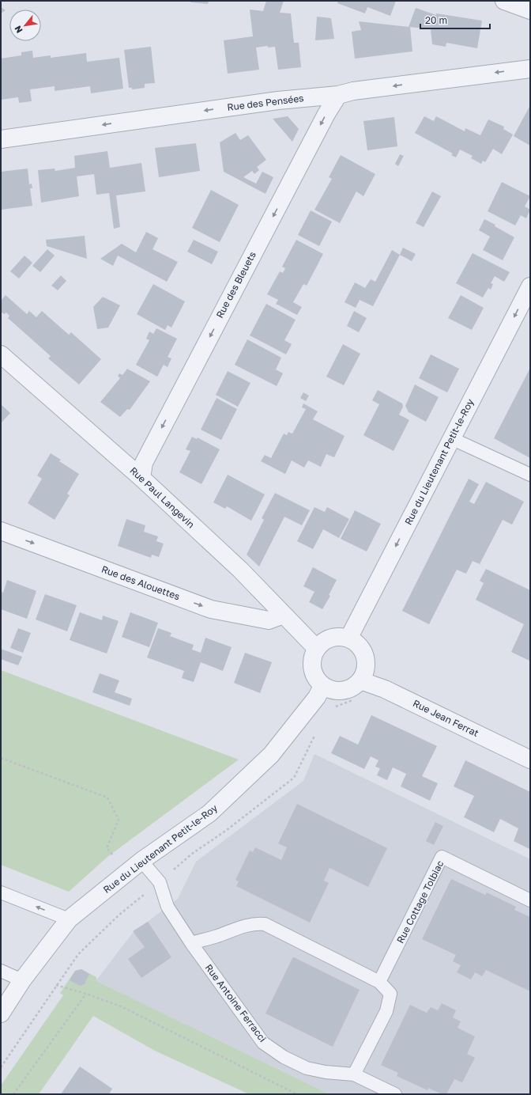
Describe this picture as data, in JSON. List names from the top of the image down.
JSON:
{
  "streets": {
    "street": [
      "Rue des Pensées",
      "Rue des Bleuets",
      "Rue du Lieutenant Petit-le-Roy",
      "Rue Paul Langevin",
      "Rue des Alouettes",
      "Rue Jean Ferrat"
    ],
    "lane": ["Rue Cottage Tolbiac", "Rue Antoine Ferracci"]
  },
  "crossings": [
    ["Rue des Pensées", "Rue des Bleuets"],
    ["Rue des Bleuets", "Rue Paul Langevin"],
    ["Rue du Lieutenant Petit-le-Roy", "Rue Paul Langevin"],
    ["Rue du Lieutenant Petit-le-Roy", "Rue Jean Ferrat"],
    ["Rue du Lieutenant Petit-le-Roy", "Rue Antoine Ferracci"],
    ["Rue Paul Langevin", "Rue des Alouettes"],
    ["Rue Paul Langevin", "Rue Jean Ferrat"]
  ],
  "one_way": [
    "Rue des Pensées",
    "Rue des Bleuets",
    "Rue du Lieutenant Petit-le-Roy",
    "Rue des Alouettes"
  ],
  "scale_bar": "20 m",
  "north": "bottom left"
}
